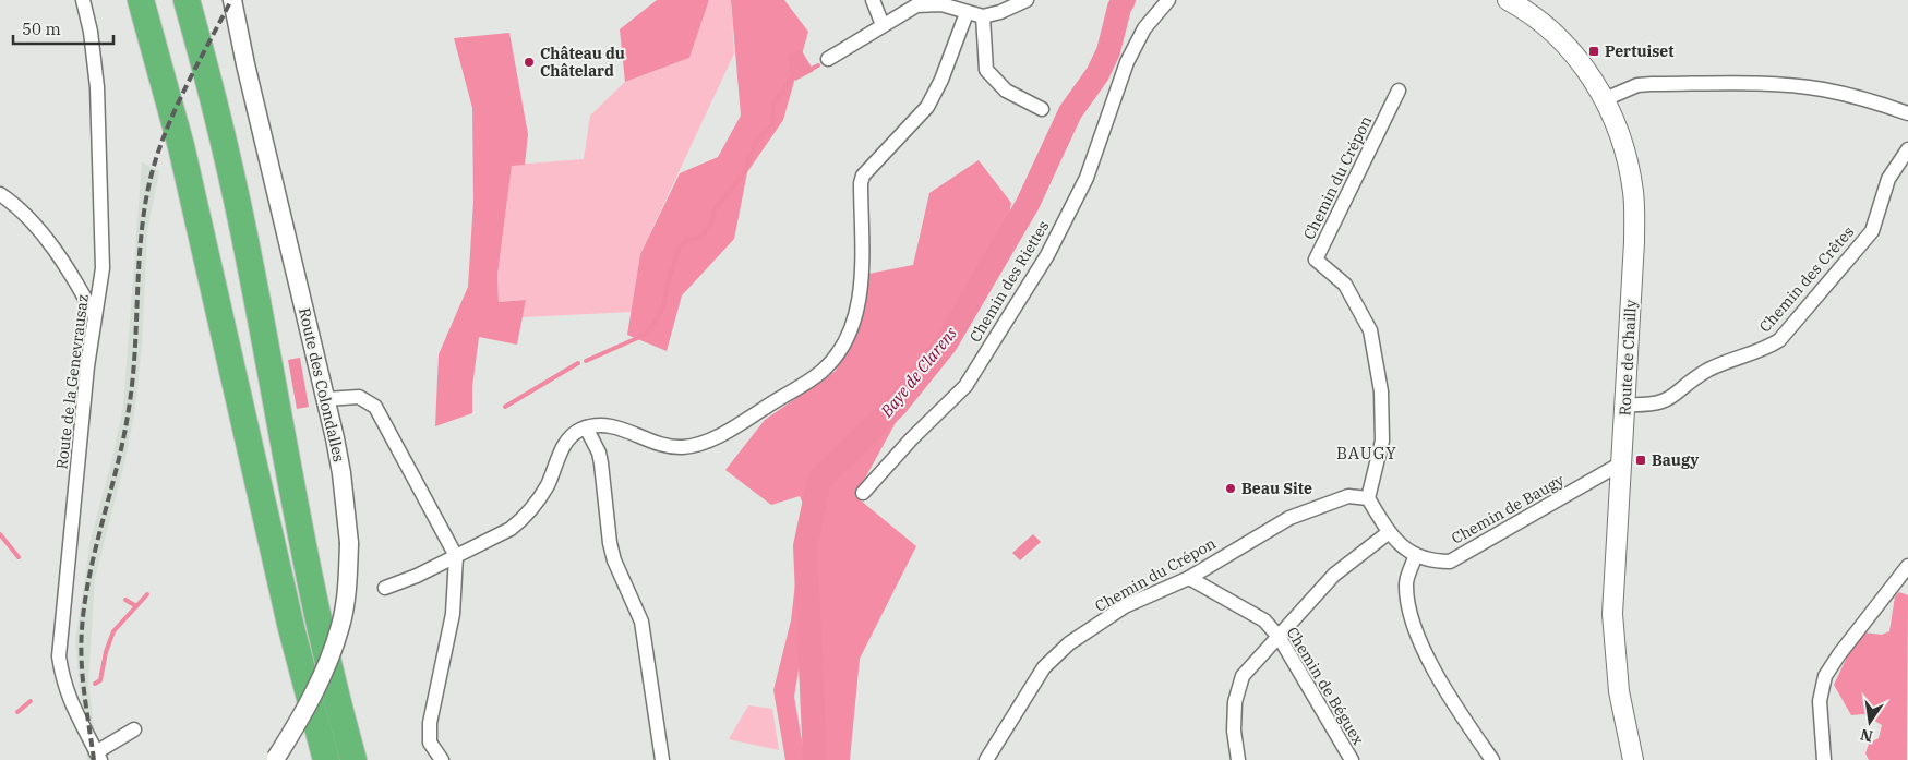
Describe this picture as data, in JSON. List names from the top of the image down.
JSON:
{
  "streets": {
    "main road": ["Route de Chailly"],
    "street": [
      "Chemin du Crépon",
      "Chemin des Crêtes",
      "Chemin des Riettes",
      "Route de la Genevrausaz",
      "Route des Colondalles",
      "Chemin de Baugy",
      "Chemin de Béguex"
    ]
  },
  "crossings": [
    ["Chemin du Crépon", "Chemin de Béguex"],
    ["Chemin des Crêtes", "Route de Chailly"],
    ["Route de Chailly", "Chemin de Baugy"]
  ],
  "districts": ["BAUGY"],
  "water": ["Baye de Clarens"],
  "places": {
    "transit": ["Pertuiset", "Baugy"],
    "other": ["Château du Châtelard", "Beau Site"]
  },
  "scale_bar": "50 m",
  "north": "bottom"
}
